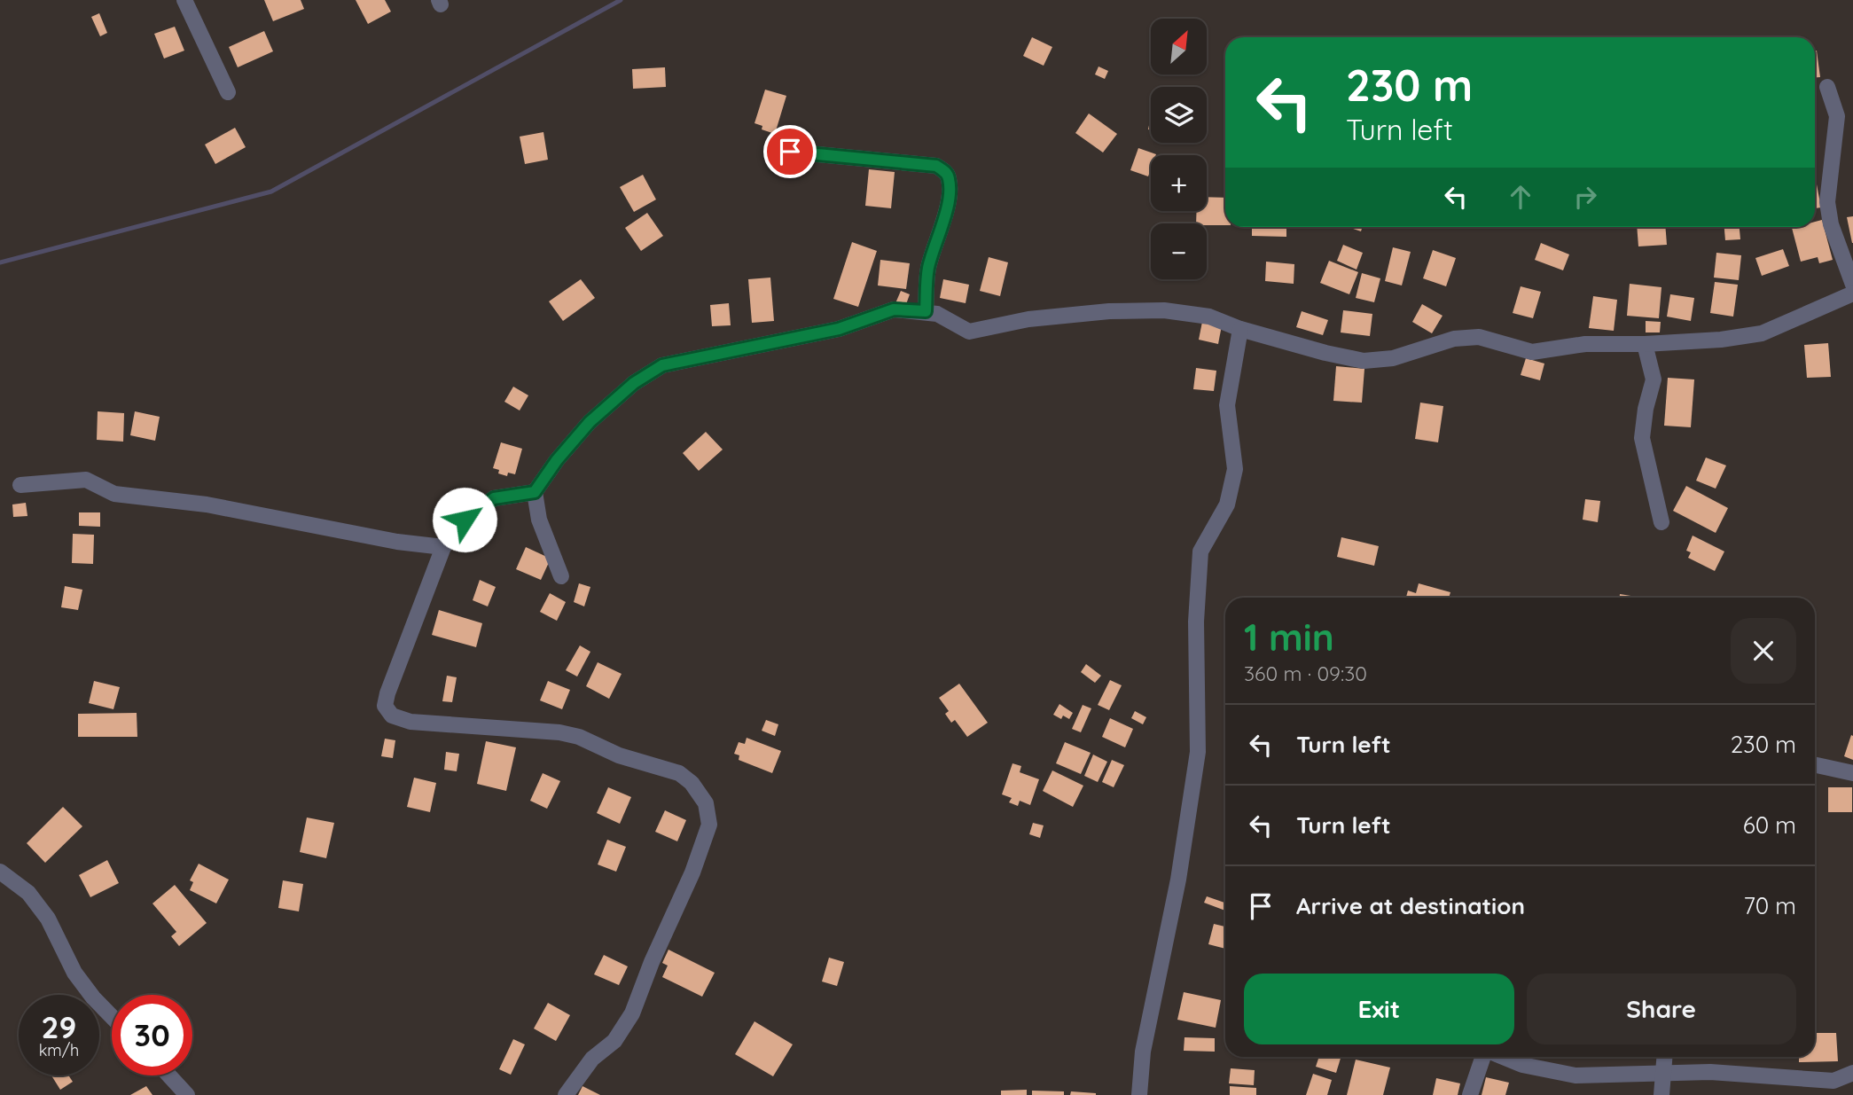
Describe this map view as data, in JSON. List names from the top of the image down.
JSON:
{
  "north": "top right",
  "page": {
    "map_buttons": ["+", "−"],
    "turn": ["230 m", "Turn left"],
    "heading": ["1 min", "360 m · 09:30"],
    "list": [
      {
        "name": "Turn left",
        "value": "230 m"
      },
      {
        "name": "Turn left",
        "value": "60 m"
      },
      {
        "name": "Arrive at destination",
        "value": "70 m"
      }
    ],
    "buttons": ["Exit", "Share"],
    "speed": "29 km/h",
    "limit": "30"
  }
}
